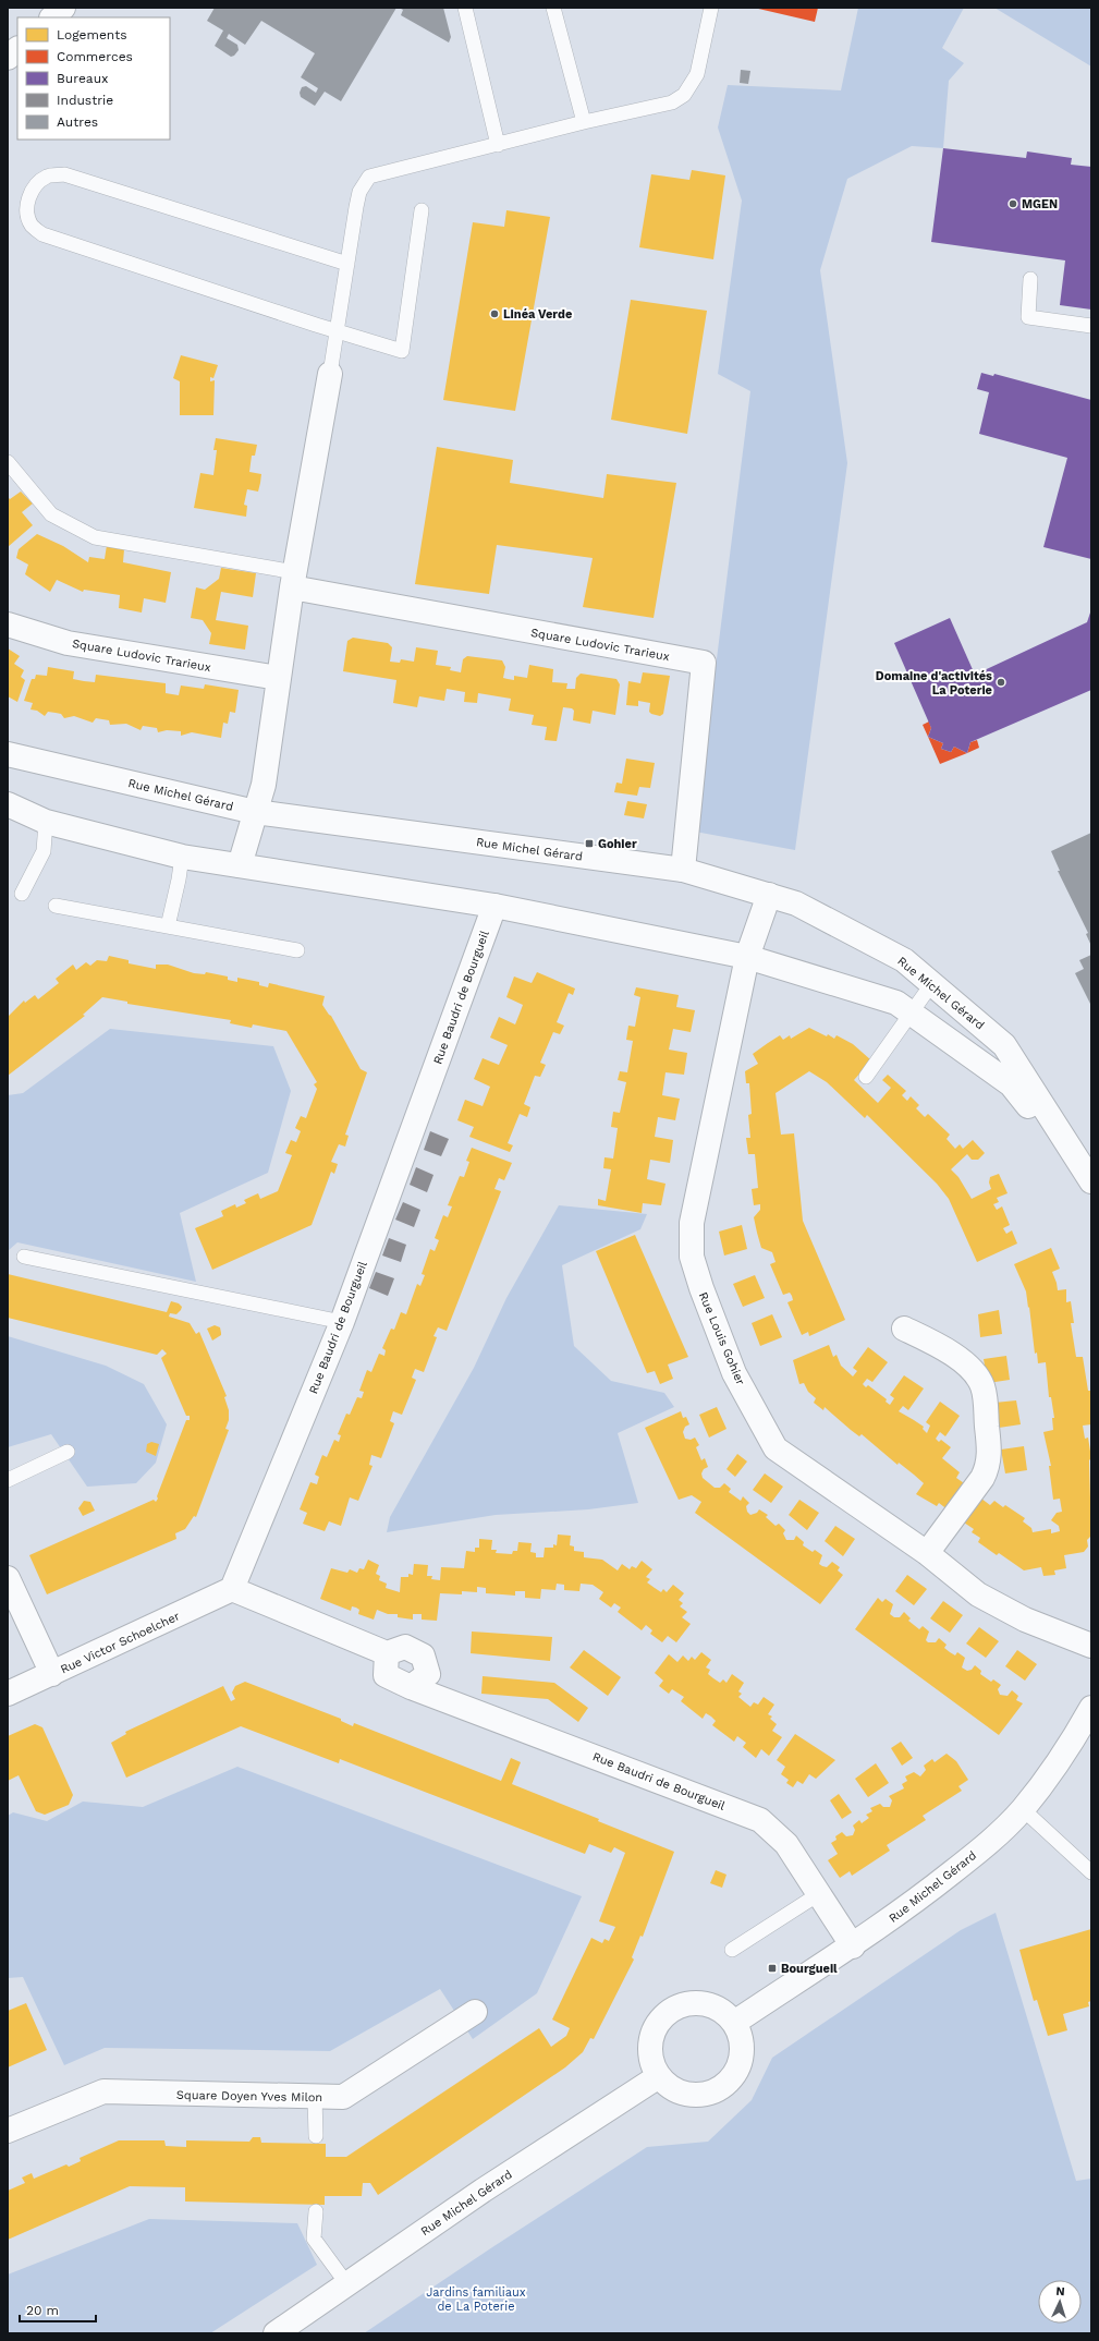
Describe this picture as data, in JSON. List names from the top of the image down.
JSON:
{
  "streets": {
    "street": [
      "Square Ludovic Trarieux",
      "Rue Michel Gérard",
      "Rue Baudri de Bourgueil",
      "Rue Louis Gohier",
      "Rue Victor Schoelcher",
      "Square Doyen Yves Milon"
    ]
  },
  "crossings": [
    ["Square Ludovic Trarieux", "Rue Michel Gérard"],
    ["Rue Michel Gérard", "Rue Baudri de Bourgueil"],
    ["Rue Michel Gérard", "Rue Louis Gohier"],
    ["Rue Baudri de Bourgueil", "Rue Victor Schoelcher"]
  ],
  "parks": ["Jardins familiaux de La Poterie"],
  "places": {
    "other": ["MGEN", "Linéa Verde", "Domaine d'activités La Poterie"],
    "transit": ["Gohier", "Bourgueil"]
  },
  "legend": [
    "Logements",
    "Commerces",
    "Bureaux",
    "Industrie",
    "Autres"
  ],
  "scale_bar": "20 m",
  "north": "top"
}
